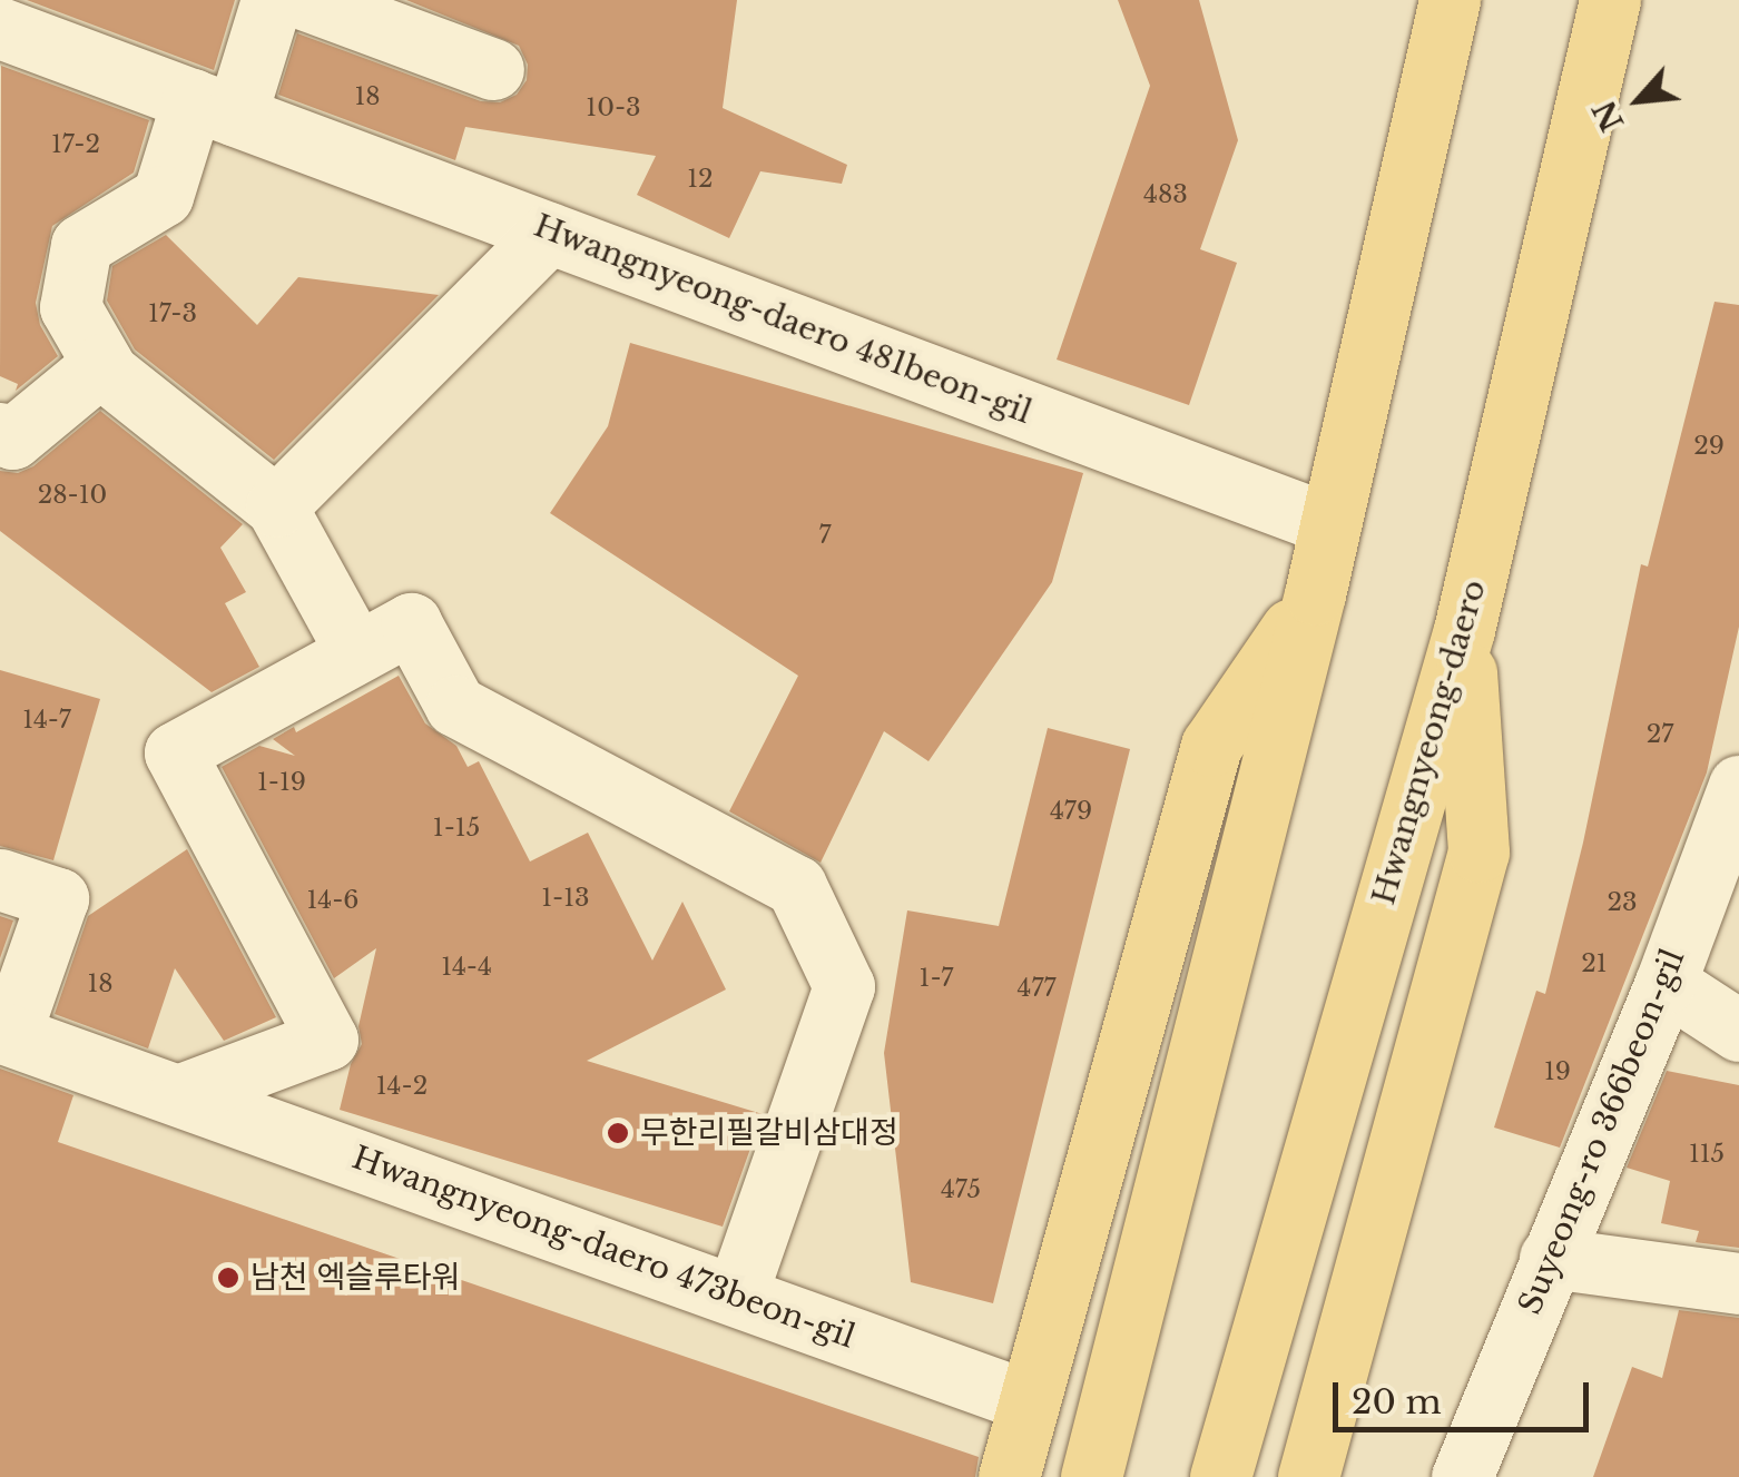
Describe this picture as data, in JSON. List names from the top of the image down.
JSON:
{
  "streets": {
    "main road": ["Hwangnyeong-daero"],
    "street": ["Hwangnyeong-daero 481beon-gil", "Suyeong-ro 366beon-gil", "Hwangnyeong-daero 473beon-gil"]
  },
  "places": ["무한리필갈비삼대정", "남천 엑슬루타워"],
  "house_numbers": [
    "18",
    "10-3",
    "17-2",
    "12",
    "483",
    "17-3",
    "29",
    "28-10",
    "7",
    "14-7",
    "27",
    "1-19",
    "479",
    "1-15",
    "1-13",
    "14-6",
    "23",
    "21",
    "14-4",
    "1-7",
    "18",
    "477",
    "19",
    "14-2",
    "115",
    "475"
  ],
  "scale_bar": "20 m",
  "north": "bottom left"
}
